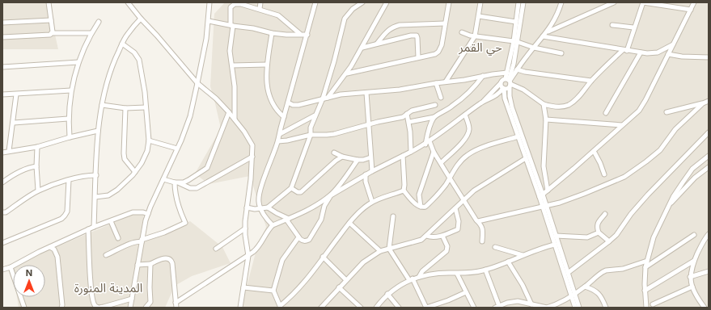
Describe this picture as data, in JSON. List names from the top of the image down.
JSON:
{
  "districts": ["حي القمر", "المدينة المنورة"],
  "north": "top"
}
